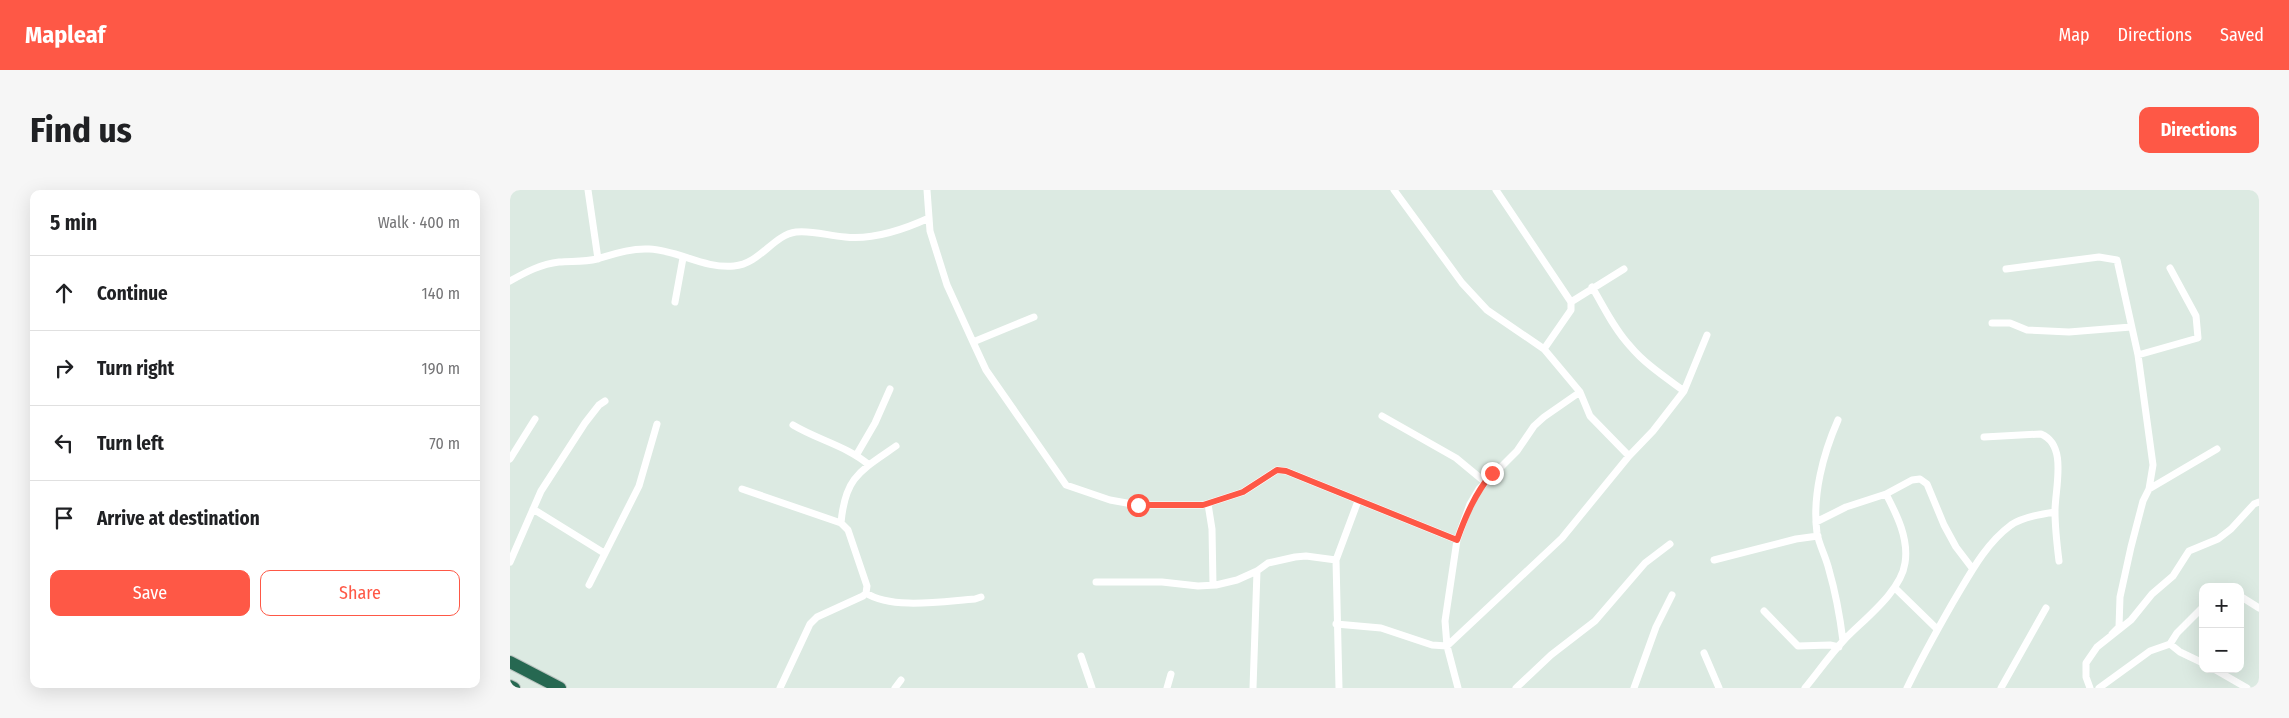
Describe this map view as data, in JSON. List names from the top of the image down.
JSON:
{
  "page": {
    "header": "Mapleaf",
    "nav": ["Map", "Directions", "Saved"],
    "buttons": [
      "Directions",
      ["Save", "Share"]
    ],
    "title": "Find us",
    "heading": ["5 min", "Walk · 400 m"],
    "list": [
      ["Continue", "140 m"],
      ["Turn right", "190 m"],
      ["Turn left", "70 m"],
      "Arrive at destination"
    ],
    "map_buttons": ["+", "−"]
  }
}
